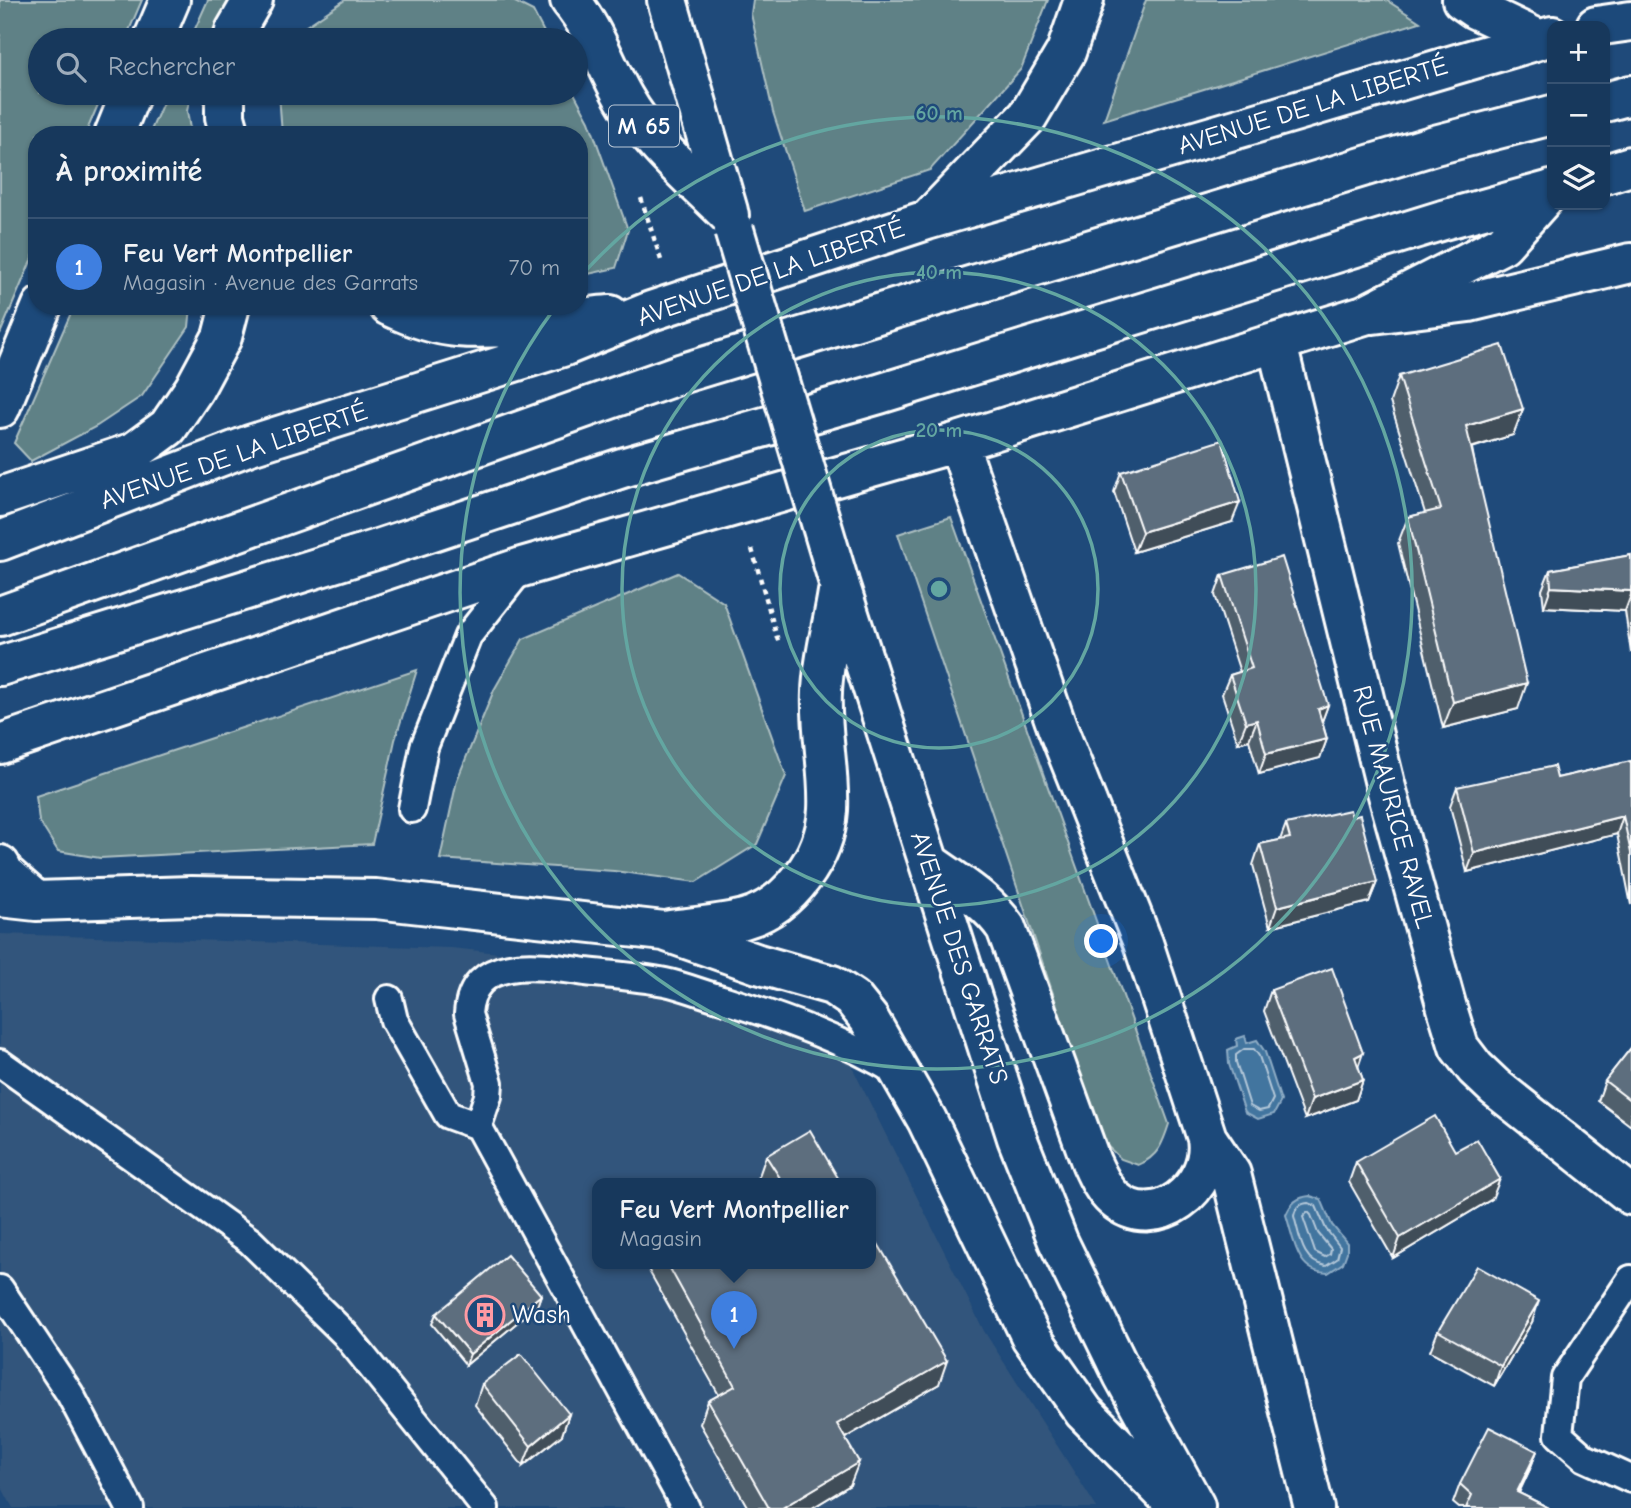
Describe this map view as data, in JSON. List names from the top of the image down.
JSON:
{
  "streets": {
    "main road": [
      "AVENUE DE LA LIBERTÉ",
      "M 65",
      "RUE MAURICE RAVEL",
      "AVENUE DES GARRATS"
    ]
  },
  "crossings": [
    ["M 65", "AVENUE DES GARRATS"]
  ],
  "places": {
    "building": ["Wash"]
  },
  "page": {
    "map_buttons": ["+", "−"],
    "search": "Rechercher",
    "heading": "À proximité",
    "list": [
      {
        "mark": "1",
        "name": "Feu Vert Montpellier",
        "note": "Magasin · Avenue des Garrats",
        "value": "70 m"
      }
    ],
    "popup": ["Feu Vert Montpellier", "Magasin"],
    "pins": "1"
  },
  "rings": ["60 m", "40 m", "20 m"]
}
